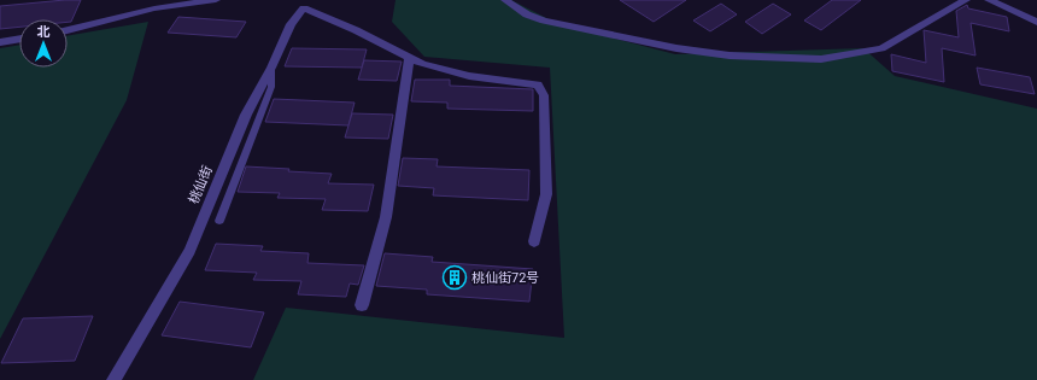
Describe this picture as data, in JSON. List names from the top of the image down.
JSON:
{
  "streets": {
    "street": ["桃仙街"]
  },
  "places": {
    "building": ["桃仙街72号"]
  },
  "north": "top"
}
